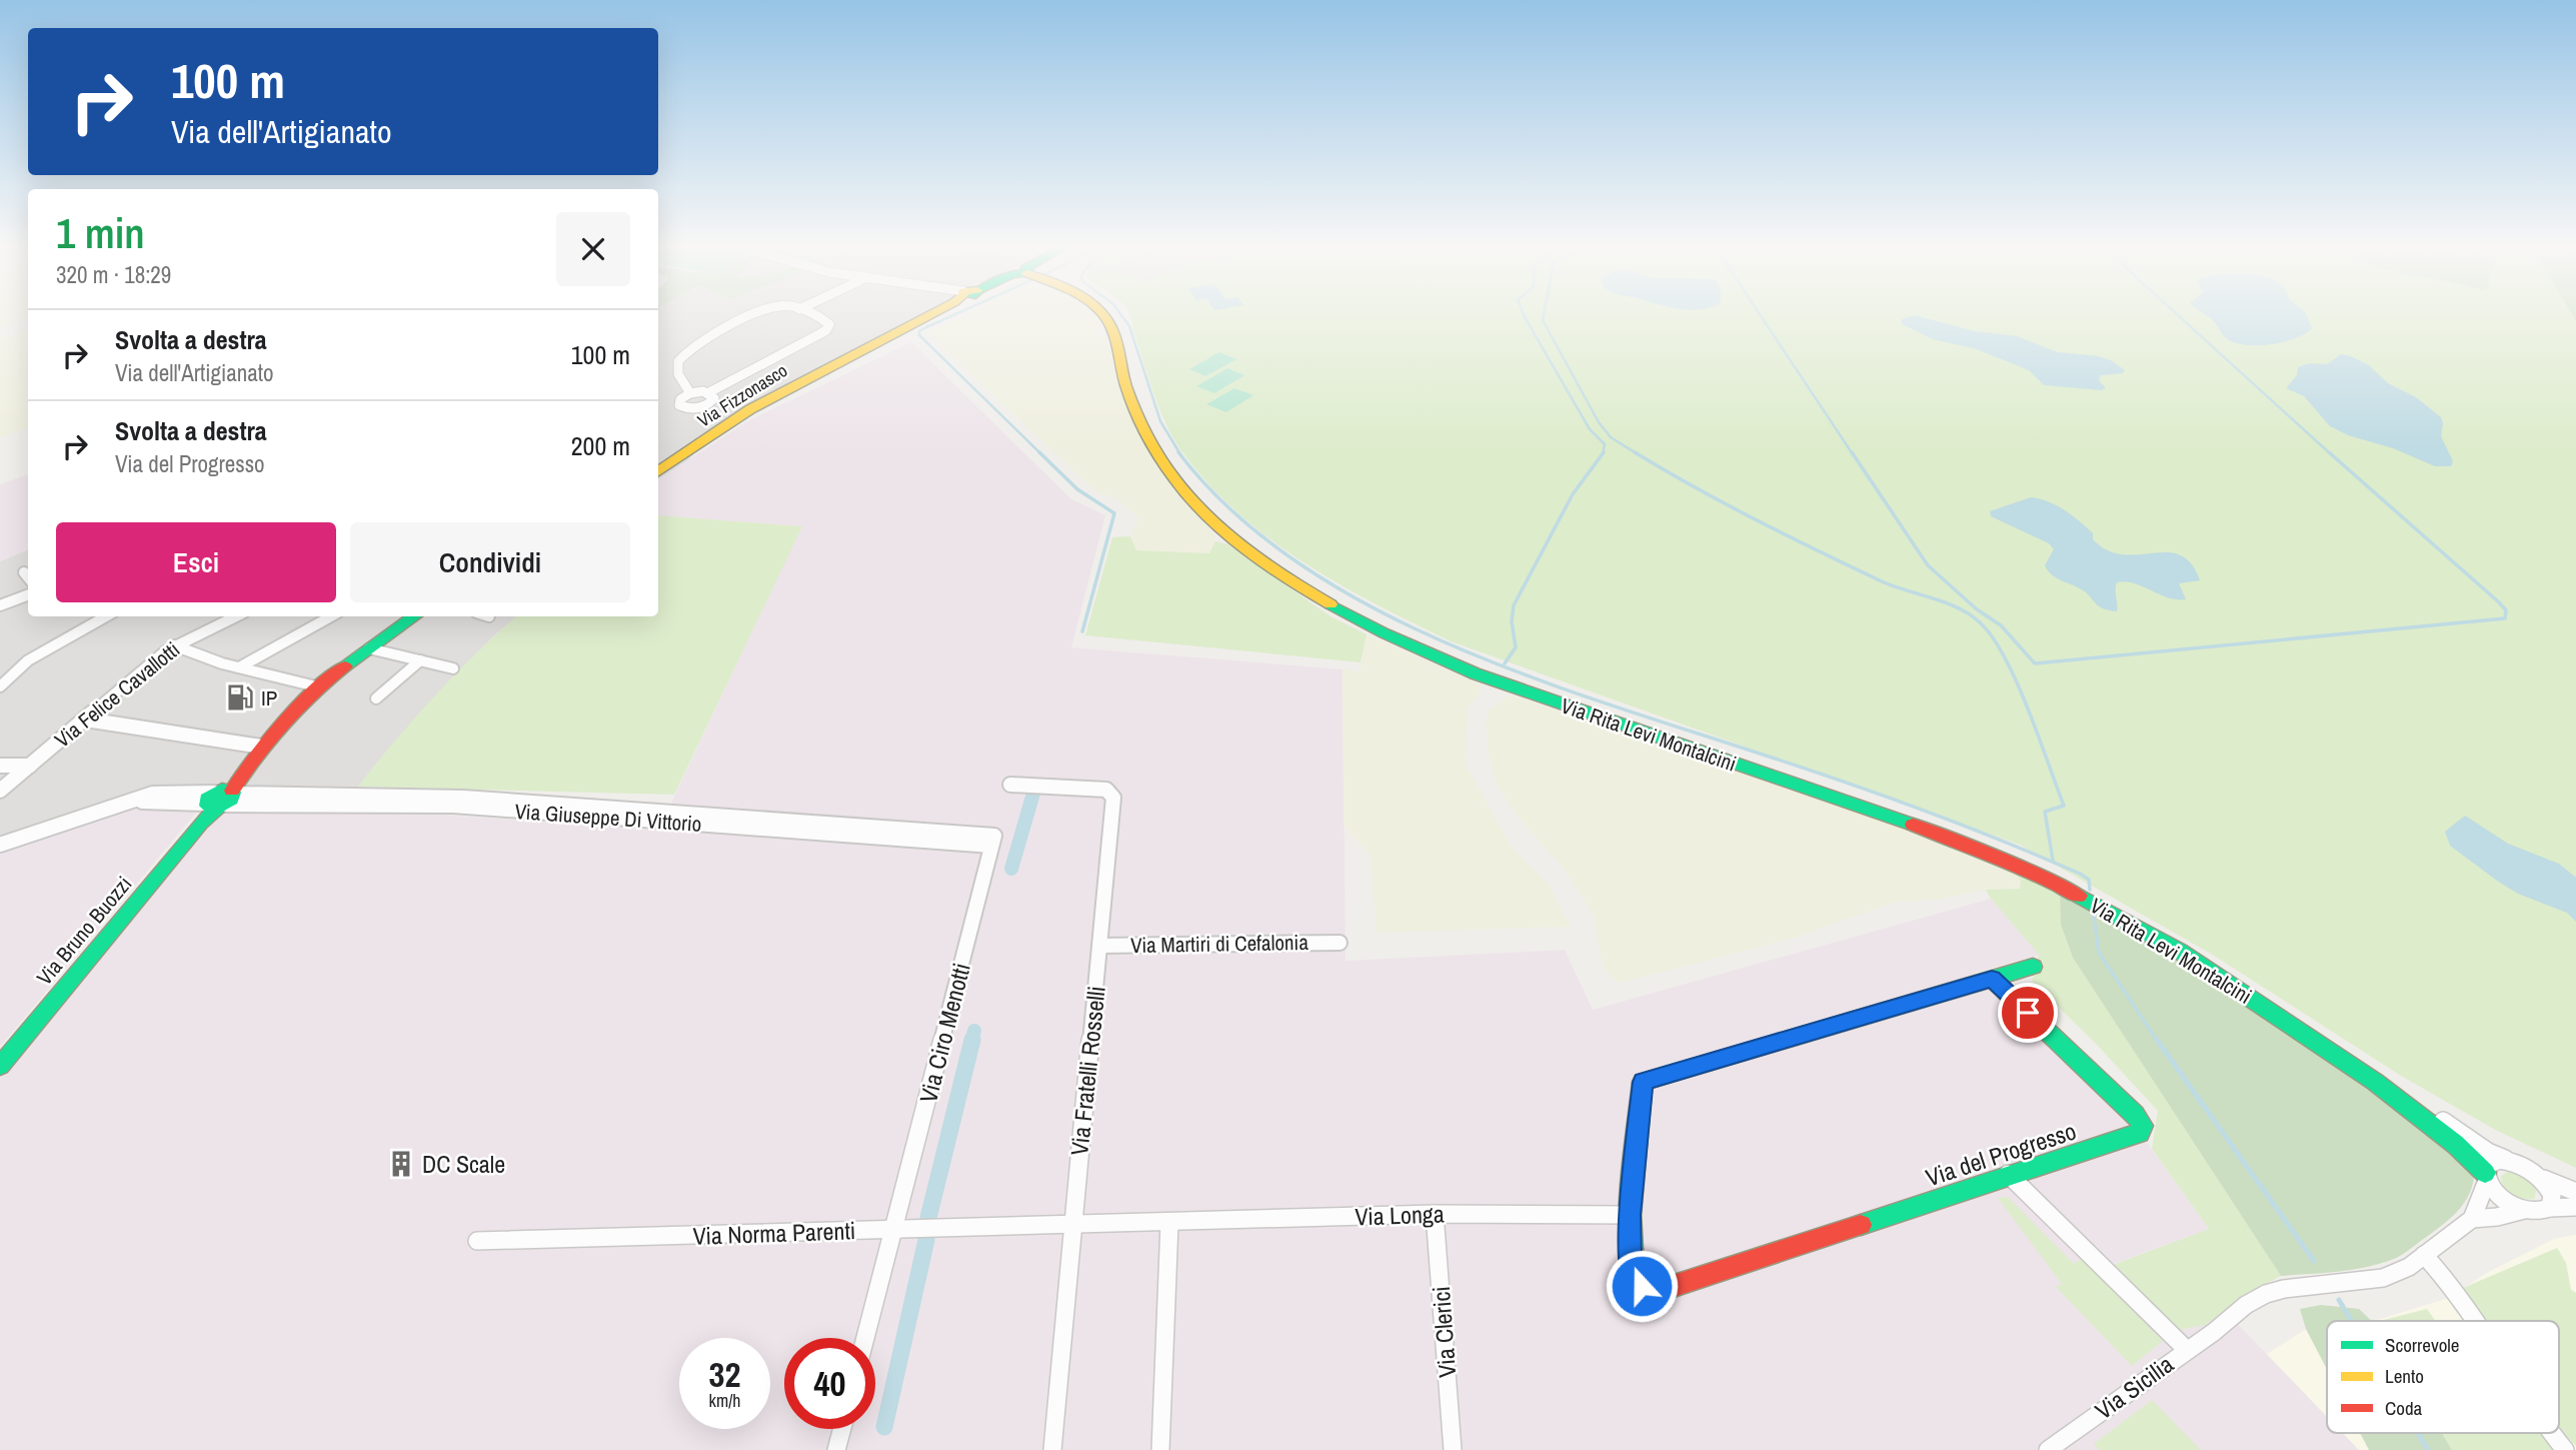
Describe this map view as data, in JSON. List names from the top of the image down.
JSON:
{
  "streets": {
    "street": [
      "Via Fizzonasco",
      "Via Felice Cavallotti",
      "Via Rita Levi Montalcini",
      "Via Giuseppe Di Vittorio",
      "Via Bruno Buozzi",
      "Via Martiri di Cefalonia",
      "Via Ciro Menotti",
      "Via Fratelli Rosselli",
      "Via del Progresso",
      "Via Longa",
      "Via Norma Parenti",
      "Via Clerici",
      "Via Sicilia"
    ]
  },
  "crossings": [
    ["Via Giuseppe Di Vittorio", "Via Bruno Buozzi"],
    ["Via Giuseppe Di Vittorio", "Via Ciro Menotti"],
    ["Via Martiri di Cefalonia", "Via Fratelli Rosselli"],
    ["Via Ciro Menotti", "Via Norma Parenti"],
    ["Via Fratelli Rosselli", "Via Longa"],
    ["Via Fratelli Rosselli", "Via Norma Parenti"],
    ["Via del Progresso", "Via Longa"],
    ["Via Longa", "Via Norma Parenti"],
    ["Via Longa", "Via Clerici"]
  ],
  "places": {
    "fuel station": ["IP"],
    "building": ["DC Scale"]
  },
  "legend": ["Scorrevole", "Lento", "Coda"],
  "page": {
    "turn": ["100 m", "Via dell'Artigianato"],
    "heading": ["1 min", "320 m · 18:29"],
    "list": [
      {
        "name": "Svolta a destra",
        "note": "Via dell'Artigianato",
        "value": "100 m"
      },
      {
        "name": "Svolta a destra",
        "note": "Via del Progresso",
        "value": "200 m"
      }
    ],
    "buttons": ["Esci", "Condividi"],
    "speed": "32 km/h",
    "limit": "40"
  }
}
